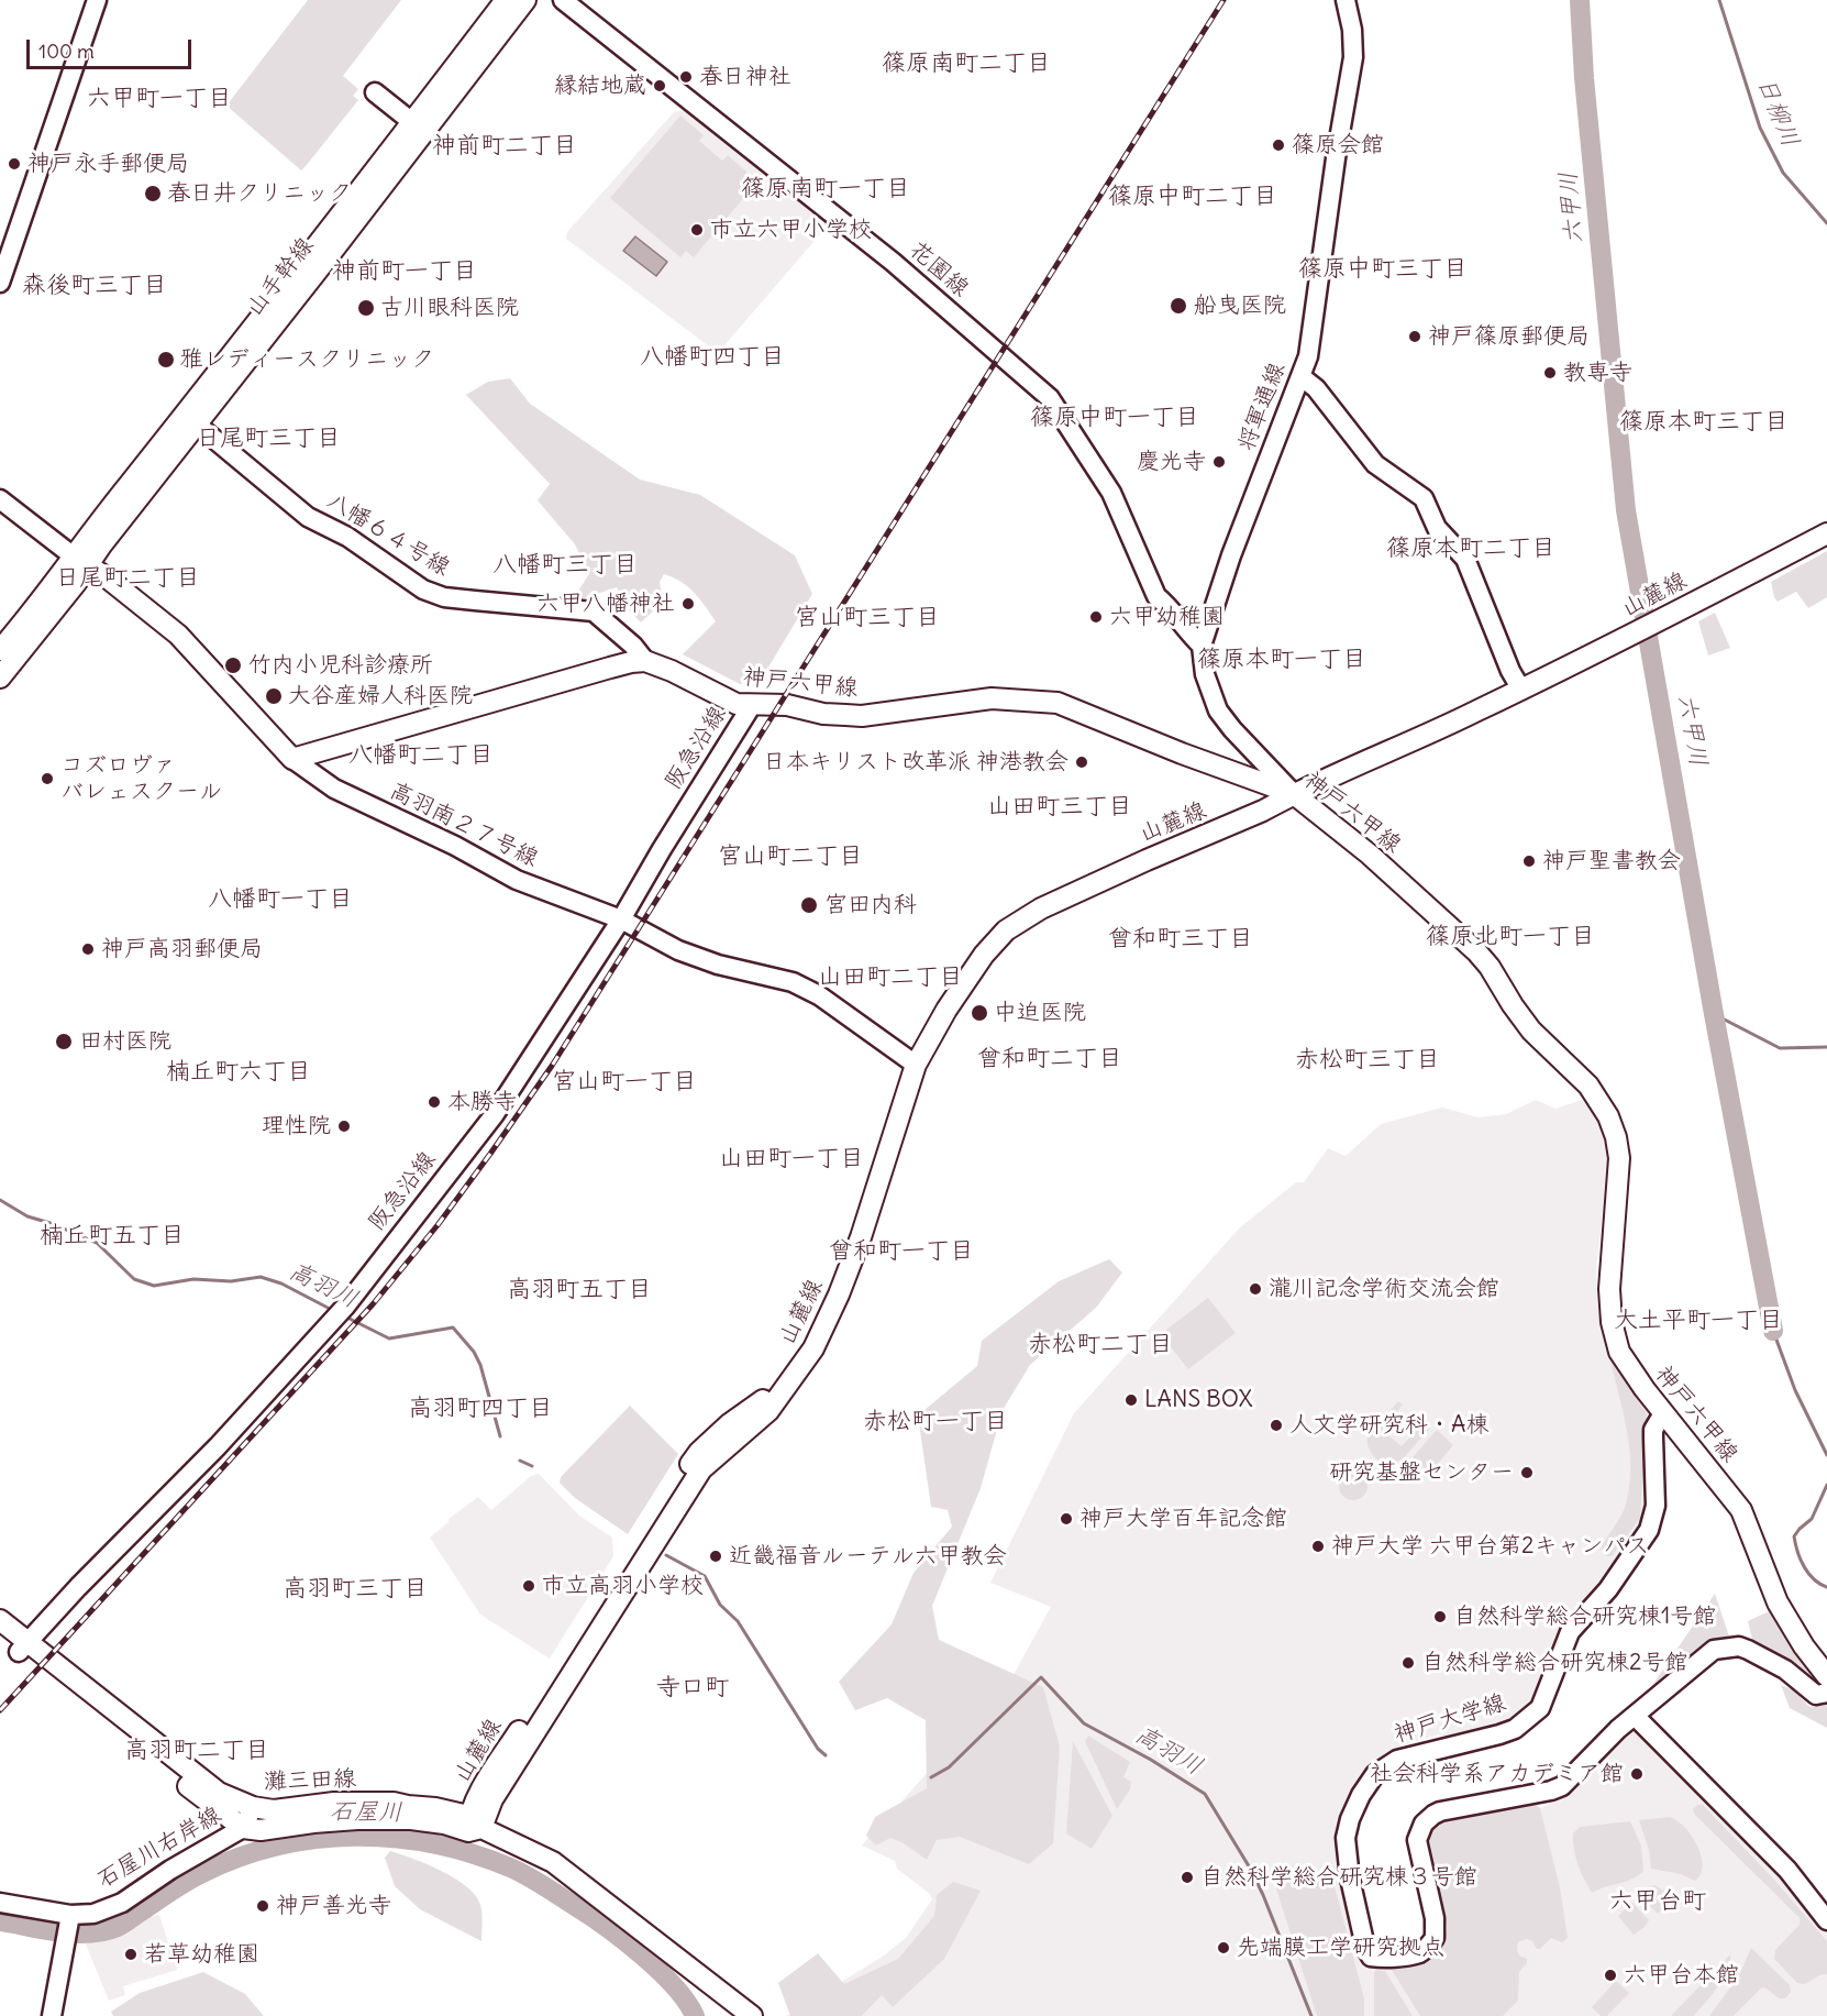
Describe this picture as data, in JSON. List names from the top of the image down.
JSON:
{
  "streets": {
    "main road": [
      "山手幹線",
      "山麓線",
      "神戸六甲線",
      "灘三田線"
    ],
    "street": [
      "花園線",
      "将軍通線",
      "八幡６４号線",
      "阪急沿線",
      "高羽南２７号線",
      "神戸大学線",
      "石屋川右岸線"
    ]
  },
  "crossings": [
    ["花園線", "将軍通線"],
    ["山手幹線", "八幡６４号線"],
    ["将軍通線", "山麓線"],
    ["将軍通線", "神戸六甲線"],
    ["八幡６４号線", "神戸六甲線"],
    ["山麓線", "神戸六甲線"],
    ["山麓線", "高羽南２７号線"],
    ["山麓線", "灘三田線"],
    ["神戸六甲線", "阪急沿線"],
    ["神戸六甲線", "神戸大学線"],
    ["阪急沿線", "高羽南２７号線"],
    ["阪急沿線", "灘三田線"],
    ["灘三田線", "石屋川右岸線"]
  ],
  "districts": [
    "篠原南町二丁目",
    "六甲町一丁目",
    "神前町二丁目",
    "篠原南町一丁目",
    "篠原中町二丁目",
    "篠原中町三丁目",
    "神前町一丁目",
    "森後町三丁目",
    "八幡町四丁目",
    "篠原中町一丁目",
    "篠原本町三丁目",
    "日尾町三丁目",
    "篠原本町二丁目",
    "八幡町三丁目",
    "日尾町二丁目",
    "宮山町三丁目",
    "篠原本町一丁目",
    "八幡町二丁目",
    "山田町三丁目",
    "宮山町二丁目",
    "八幡町一丁目",
    "篠原北町一丁目",
    "曾和町三丁目",
    "山田町二丁目",
    "曾和町二丁目",
    "赤松町三丁目",
    "楠丘町六丁目",
    "宮山町一丁目",
    "山田町一丁目",
    "楠丘町五丁目",
    "曾和町一丁目",
    "高羽町五丁目",
    "大土平町一丁目",
    "赤松町二丁目",
    "高羽町四丁目",
    "赤松町一丁目",
    "高羽町三丁目",
    "寺口町",
    "高羽町二丁目",
    "六甲台町"
  ],
  "water": [
    "日柳川",
    "六甲川",
    "高羽川",
    "石屋川"
  ],
  "places": [
    "春日神社",
    "縁結地蔵",
    "篠原会館",
    "神戸永手郵便局",
    "春日井クリニック",
    "市立六甲小学校",
    "船曳医院",
    "古川眼科医院",
    "神戸篠原郵便局",
    "雅レディースクリニック",
    "教専寺",
    "慶光寺",
    "六甲八幡神社",
    "六甲幼稚園",
    "竹内小児科診療所",
    "大谷産婦人科医院",
    "日本キリスト改革派 神港教会",
    "コズロヴァ バレェスクール",
    "神戸聖書教会",
    "宮田内科",
    "神戸高羽郵便局",
    "中迫医院",
    "田村医院",
    "本勝寺",
    "理性院",
    "瀧川記念学術交流会館",
    "LANS BOX",
    "人文学研究科・A棟",
    "研究基盤センター",
    "神戸大学百年記念館",
    "神戸大学 六甲台第2キャンパス",
    "近畿福音ルーテル六甲教会",
    "市立高羽小学校",
    "自然科学総合研究棟1号館",
    "自然科学総合研究棟2号館",
    "社会科学系アカデミア館",
    "自然科学総合研究棟３号館",
    "神戸善光寺",
    "先端膜工学研究拠点",
    "若草幼稚園",
    "六甲台本館"
  ],
  "scale_bar": "100 m"
}
